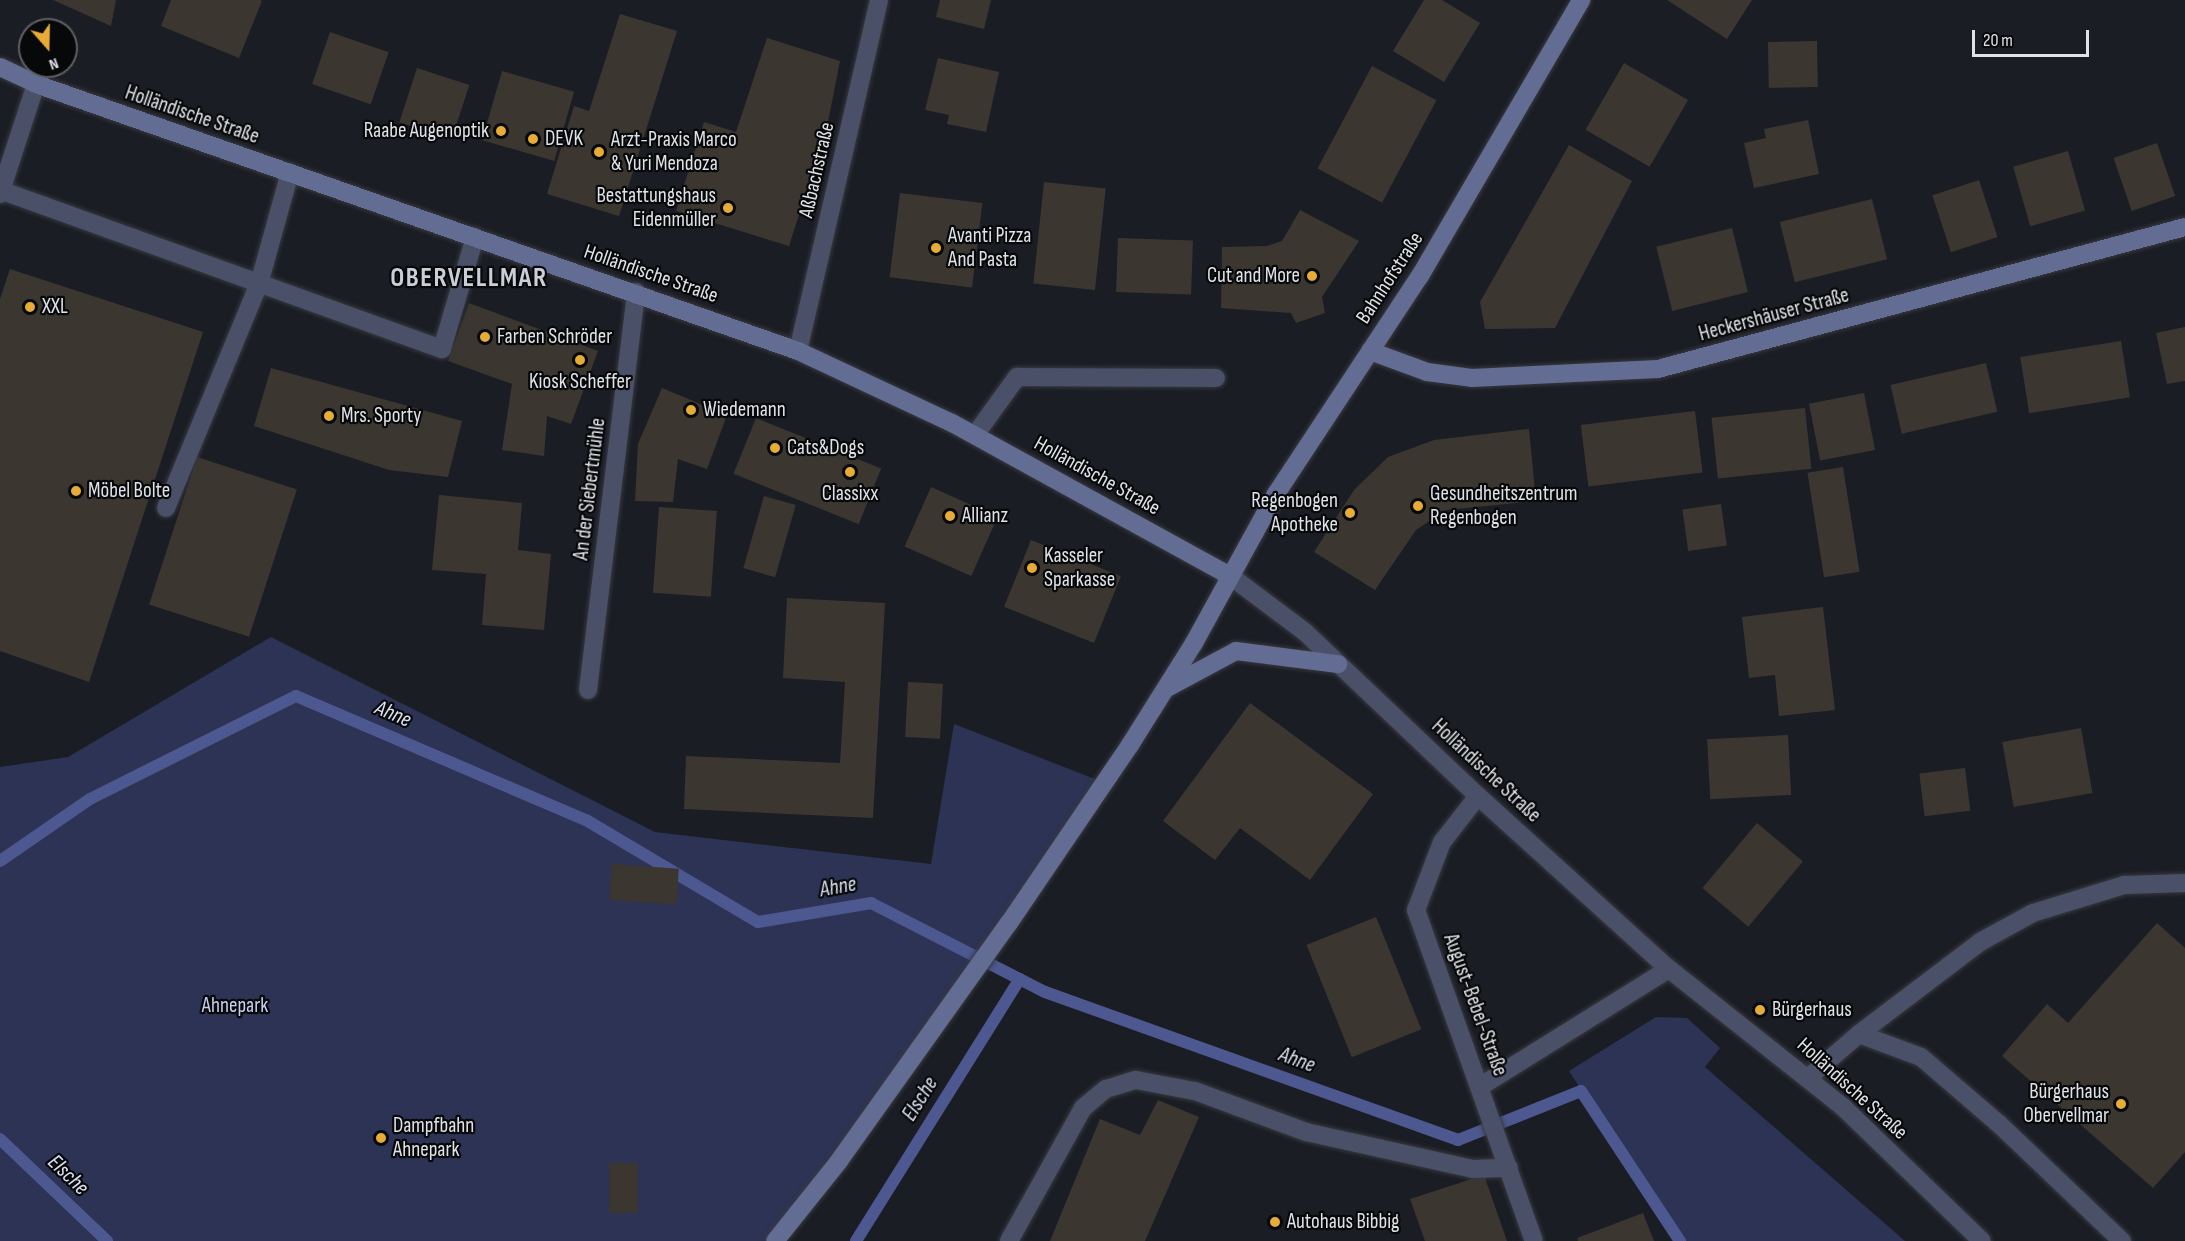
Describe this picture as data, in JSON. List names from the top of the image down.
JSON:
{
  "streets": {
    "street": [
      "Holländische Straße",
      "Aßbachstraße",
      "Bahnhofstraße",
      "Heckershäuser Straße",
      "An der Siebertmühle",
      "August-Bebel-Straße"
    ]
  },
  "crossings": [
    ["Holländische Straße", "Aßbachstraße"],
    ["Holländische Straße", "Bahnhofstraße"],
    ["Holländische Straße", "An der Siebertmühle"],
    ["Holländische Straße", "August-Bebel-Straße"],
    ["Bahnhofstraße", "Heckershäuser Straße"]
  ],
  "districts": ["OBERVELLMAR"],
  "water": ["Ahne", "Elsche"],
  "parks": ["Ahnepark"],
  "places": [
    "Raabe Augenoptik",
    "DEVK",
    "Arzt-Praxis Marco & Yuri Mendoza",
    "Bestattungshaus Eidenmüller",
    "Avanti Pizza And Pasta",
    "Cut and More",
    "XXL",
    "Farben Schröder",
    "Kiosk Scheffer",
    "Wiedemann",
    "Mrs. Sporty",
    "Cats&Dogs",
    "Classixx",
    "Möbel Bolte",
    "Gesundheitszentrum Regenbogen",
    "Regenbogen Apotheke",
    "Allianz",
    "Kasseler Sparkasse",
    "Bürgerhaus",
    "Bürgerhaus Obervellmar",
    "Dampfbahn Ahnepark",
    "Autohaus Bibbig"
  ],
  "scale_bar": "20 m",
  "north": "bottom"
}
